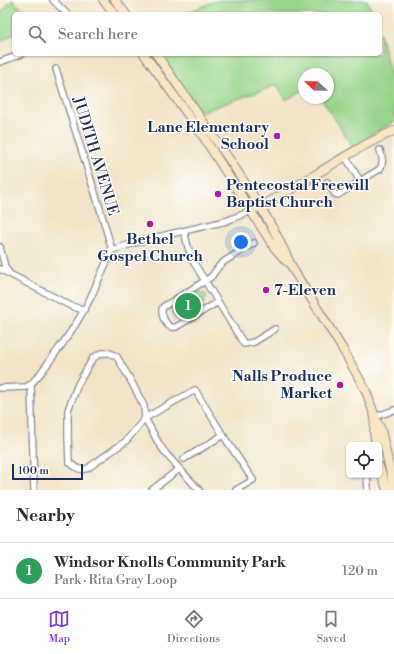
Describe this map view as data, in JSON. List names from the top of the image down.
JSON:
{
  "streets": {
    "street": ["JUDITH AVENUE"]
  },
  "places": [
    "Lane Elementary School",
    "Pentecostal Freewill Baptist Church",
    "Bethel Gospel Church",
    "7-Eleven",
    "Nalls Produce Market"
  ],
  "scale_bar": "100 m",
  "north": "left",
  "page": {
    "search": "Search here",
    "pins": "1",
    "scale": "100 m",
    "heading": "Nearby",
    "list": [
      {
        "mark": "1",
        "name": "Windsor Knolls Community Park",
        "note": "Park · Rita Gray Loop",
        "value": "120 m"
      }
    ],
    "nav": ["Map", "Directions", "Saved"]
  }
}
